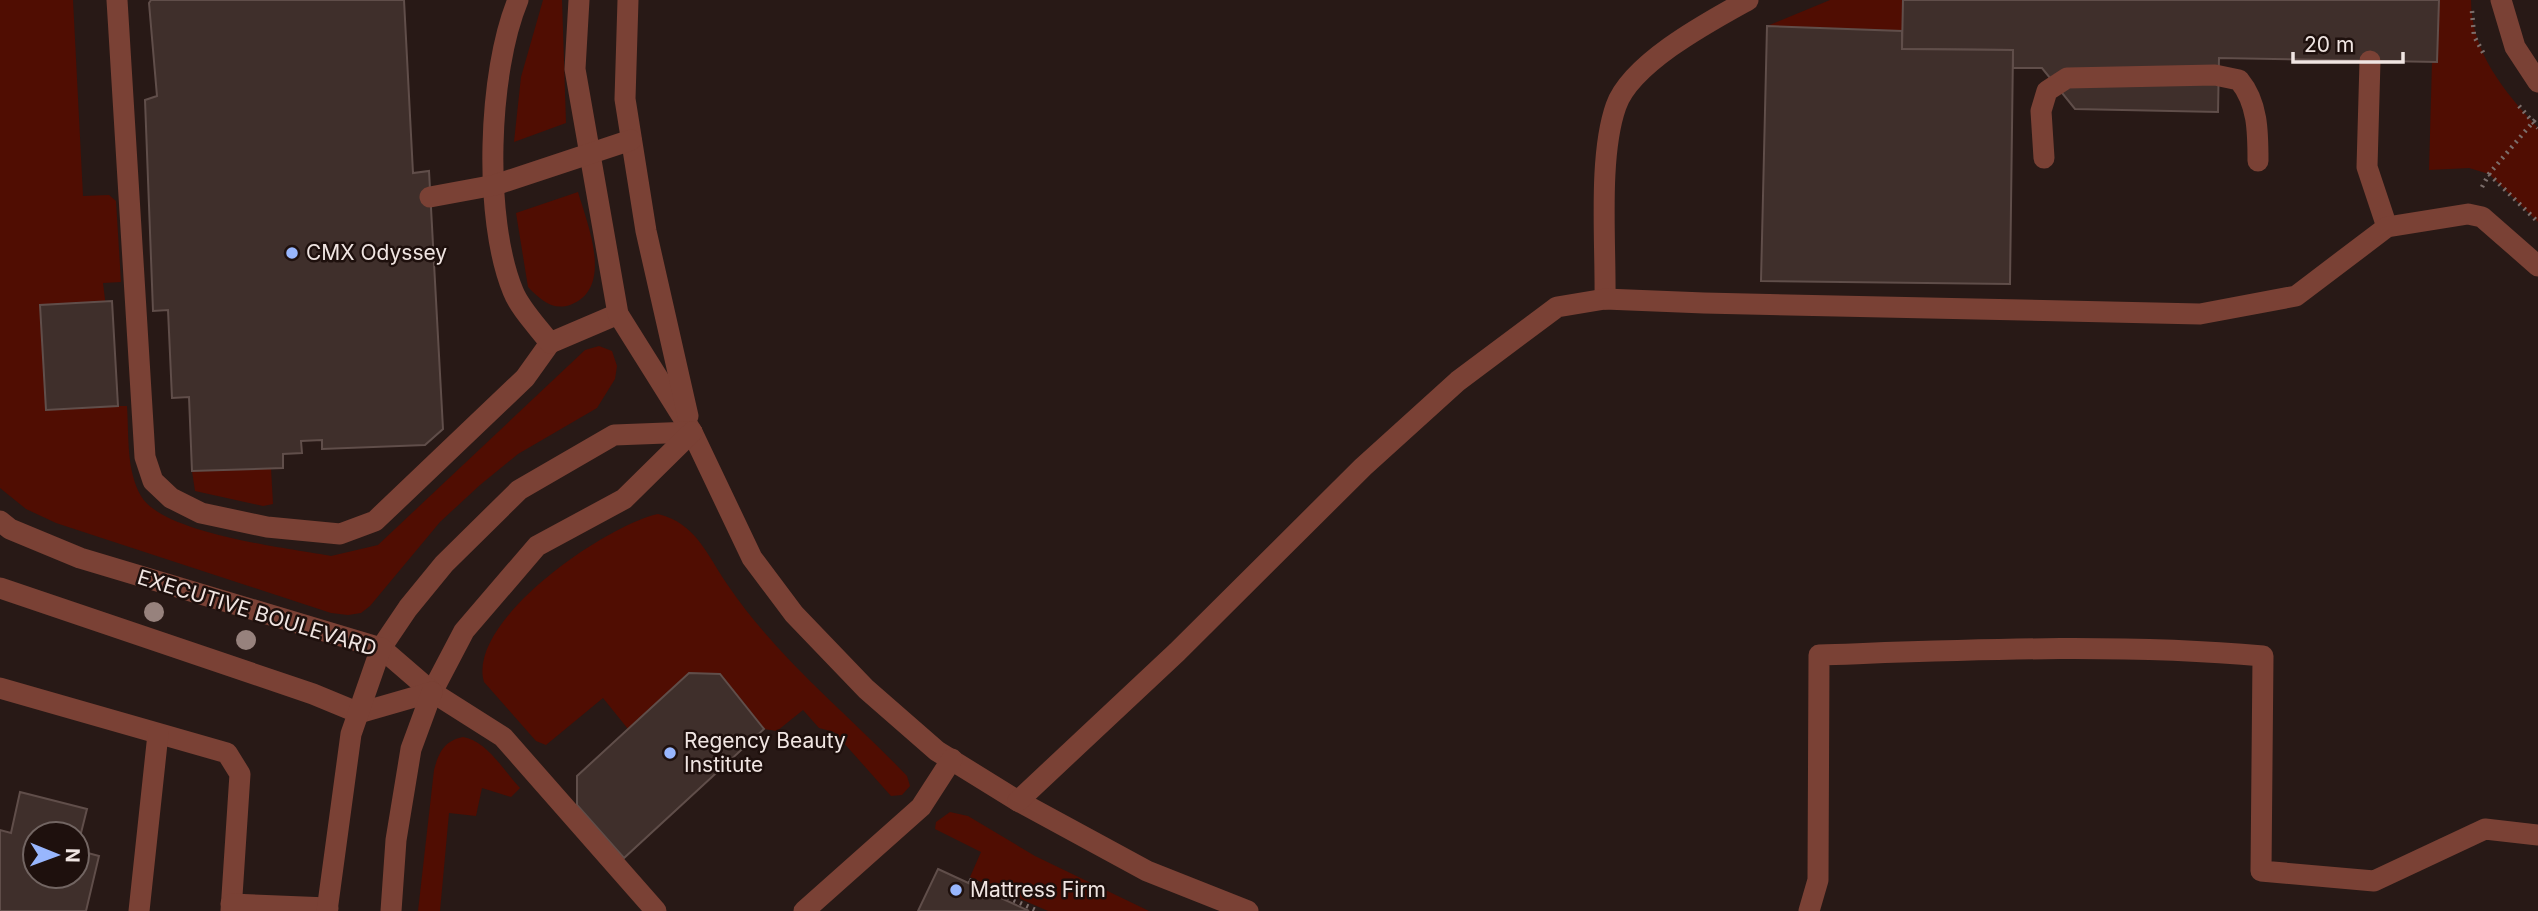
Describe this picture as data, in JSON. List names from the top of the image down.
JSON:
{
  "streets": {
    "street": ["EXECUTIVE BOULEVARD"]
  },
  "places": ["CMX Odyssey", "Regency Beauty Institute", "Mattress Firm"],
  "scale_bar": "20 m",
  "north": "right"
}
